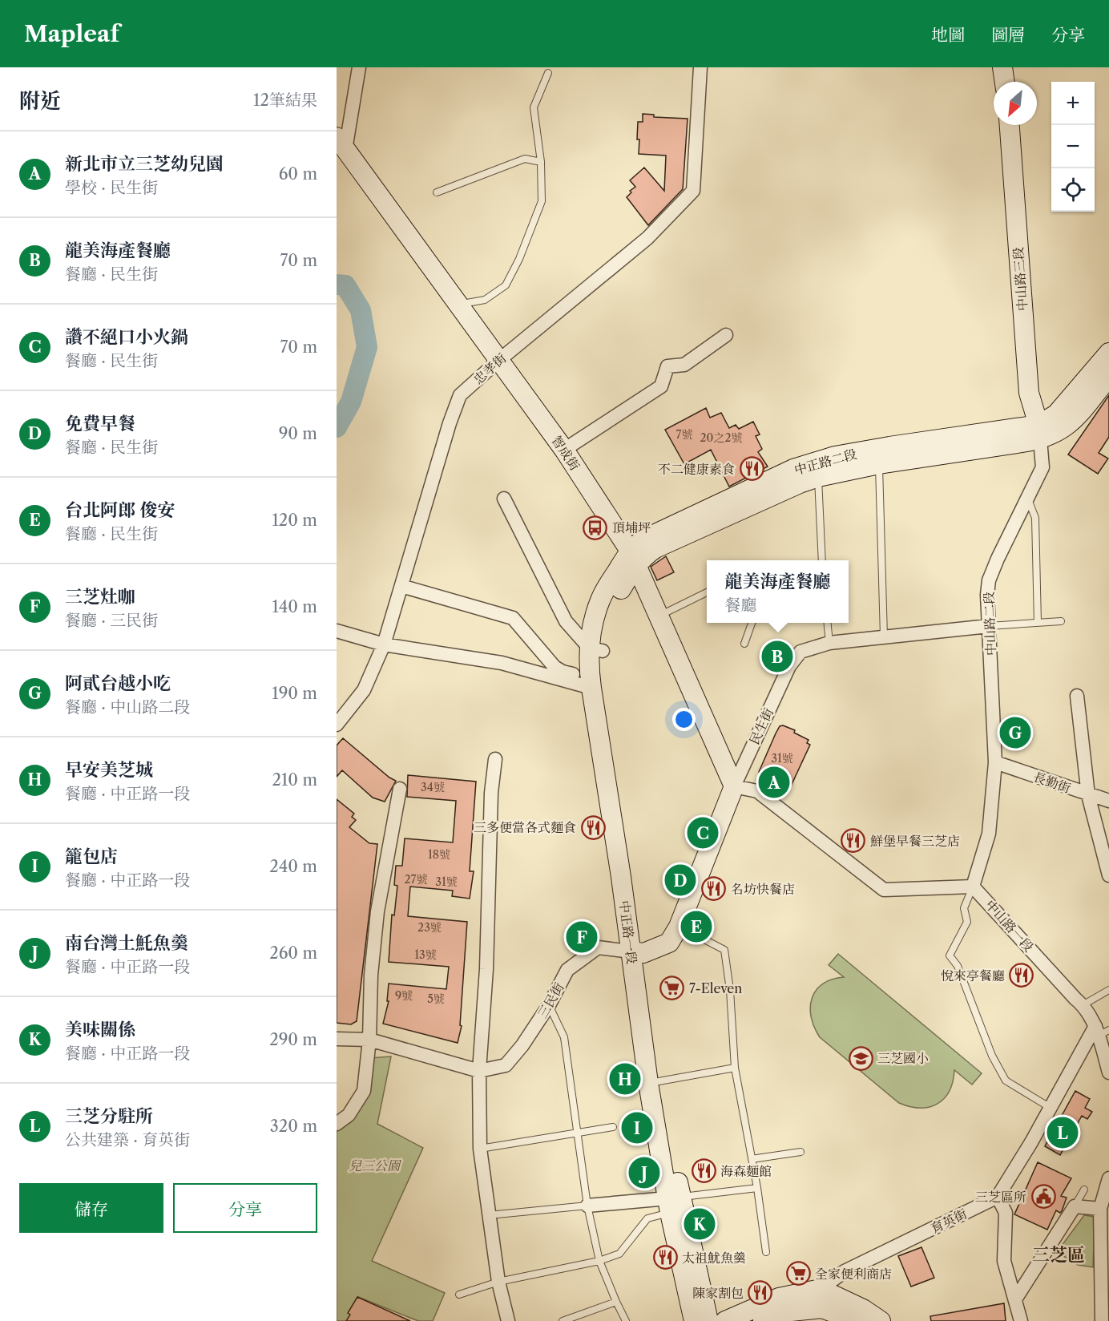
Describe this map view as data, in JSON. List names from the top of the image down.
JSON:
{
  "streets": {
    "main road": [
      "中山路三段",
      "智成街",
      "中正路二段",
      "民生街",
      "中正路一段"
    ],
    "street": [
      "忠孝街",
      "中山路二段",
      "長勤街",
      "中山路一段",
      "三民街",
      "育英街"
    ]
  },
  "crossings": [
    ["中山路三段", "中正路二段"],
    ["中山路三段", "中山路二段"],
    ["忠孝街", "智成街"],
    ["智成街", "中正路二段"],
    ["智成街", "民生街"],
    ["智成街", "中正路一段"],
    ["中正路二段", "中山路二段"],
    ["中正路二段", "中正路一段"],
    ["中山路二段", "民生街"],
    ["中山路二段", "長勤街"],
    ["民生街", "中正路一段"],
    ["民生街", "三民街"],
    ["中正路一段", "三民街"]
  ],
  "districts": ["三芝區"],
  "parks": ["兒三公園"],
  "places": {
    "restaurant": [
      "不二健康素食",
      "三多便當各式麵食",
      "鮮堡早餐三芝店",
      "名坊快餐店",
      "悅來亭餐廳",
      "海森麵館",
      "太祖魷魚羹",
      "陳家割包"
    ],
    "bus stop": ["頂埔坪"],
    "supermarket": ["7-Eleven", "全家便利商店"],
    "school or university": ["三芝國小"],
    "public building": ["三芝區所"]
  },
  "house_numbers": [
    "7號",
    "20之2號",
    "31號",
    "34號",
    "18號",
    "27號",
    "31號",
    "23號",
    "13號",
    "9號",
    "5號"
  ],
  "north": "bottom left",
  "page": {
    "header": "Mapleaf",
    "nav": ["地圖", "圖層", "分享"],
    "heading": ["附近", "12筆結果"],
    "map_buttons": ["+", "−"],
    "list": [
      {
        "mark": "A",
        "name": "新北市立三芝幼兒園",
        "note": "學校 · 民生街",
        "value": "60 m"
      },
      {
        "mark": "B",
        "name": "龍美海產餐廳",
        "note": "餐廳 · 民生街",
        "value": "70 m"
      },
      {
        "mark": "C",
        "name": "讚不絕口小火鍋",
        "note": "餐廳 · 民生街",
        "value": "70 m"
      },
      {
        "mark": "D",
        "name": "免費早餐",
        "note": "餐廳 · 民生街",
        "value": "90 m"
      },
      {
        "mark": "E",
        "name": "台北阿郎 俊安",
        "note": "餐廳 · 民生街",
        "value": "120 m"
      },
      {
        "mark": "F",
        "name": "三芝灶咖",
        "note": "餐廳 · 三民街",
        "value": "140 m"
      },
      {
        "mark": "G",
        "name": "阿貳台越小吃",
        "note": "餐廳 · 中山路二段",
        "value": "190 m"
      },
      {
        "mark": "H",
        "name": "早安美芝城",
        "note": "餐廳 · 中正路一段",
        "value": "210 m"
      },
      {
        "mark": "I",
        "name": "籠包店",
        "note": "餐廳 · 中正路一段",
        "value": "240 m"
      },
      {
        "mark": "J",
        "name": "南台灣土魠魚羹",
        "note": "餐廳 · 中正路一段",
        "value": "260 m"
      },
      {
        "mark": "K",
        "name": "美味關係",
        "note": "餐廳 · 中正路一段",
        "value": "290 m"
      },
      {
        "mark": "L",
        "name": "三芝分駐所",
        "note": "公共建築 · 育英街",
        "value": "320 m"
      }
    ],
    "popup": ["龍美海產餐廳", "餐廳"],
    "pins": [
      "B",
      "G",
      "A",
      "C",
      "D",
      "E",
      "F",
      "H",
      "I",
      "L",
      "J",
      "K"
    ],
    "buttons": ["儲存", "分享"]
  }
}
